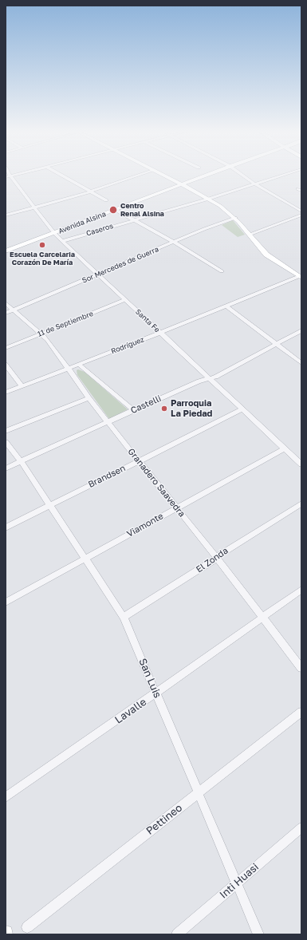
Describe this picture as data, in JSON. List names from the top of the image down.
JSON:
{
  "streets": {
    "street": [
      "Avenida Alsina",
      "Caseros",
      "Sor Mercedes de Guerra",
      "Santa Fe",
      "11 de Septiembre",
      "Rodríguez",
      "Castelli",
      "Brandsen",
      "Granadero Saavedra",
      "Viamonte",
      "El Zonda",
      "San Luis",
      "Lavalle",
      "Pettineo",
      "Inti Huasi"
    ]
  },
  "crossings": [
    ["Avenida Alsina", "Santa Fe"],
    ["Caseros", "Santa Fe"],
    ["Sor Mercedes de Guerra", "Santa Fe"],
    ["Sor Mercedes de Guerra", "Granadero Saavedra"],
    ["Santa Fe", "11 de Septiembre"],
    ["Santa Fe", "Rodríguez"],
    ["Santa Fe", "Castelli"],
    ["Santa Fe", "Brandsen"],
    ["Santa Fe", "Viamonte"],
    ["11 de Septiembre", "Granadero Saavedra"],
    ["Rodríguez", "Granadero Saavedra"],
    ["Castelli", "Granadero Saavedra"],
    ["Castelli", "San Luis"],
    ["Brandsen", "Granadero Saavedra"],
    ["Brandsen", "San Luis"],
    ["Granadero Saavedra", "Viamonte"],
    ["Granadero Saavedra", "El Zonda"],
    ["Granadero Saavedra", "Lavalle"],
    ["Viamonte", "San Luis"],
    ["El Zonda", "San Luis"],
    ["San Luis", "Lavalle"],
    ["San Luis", "Pettineo"],
    ["San Luis", "Inti Huasi"]
  ],
  "places": ["Centro Renal Alsina", "Escuela Carcelaria Corazón De María", "Parroquia La Piedad"]
}
